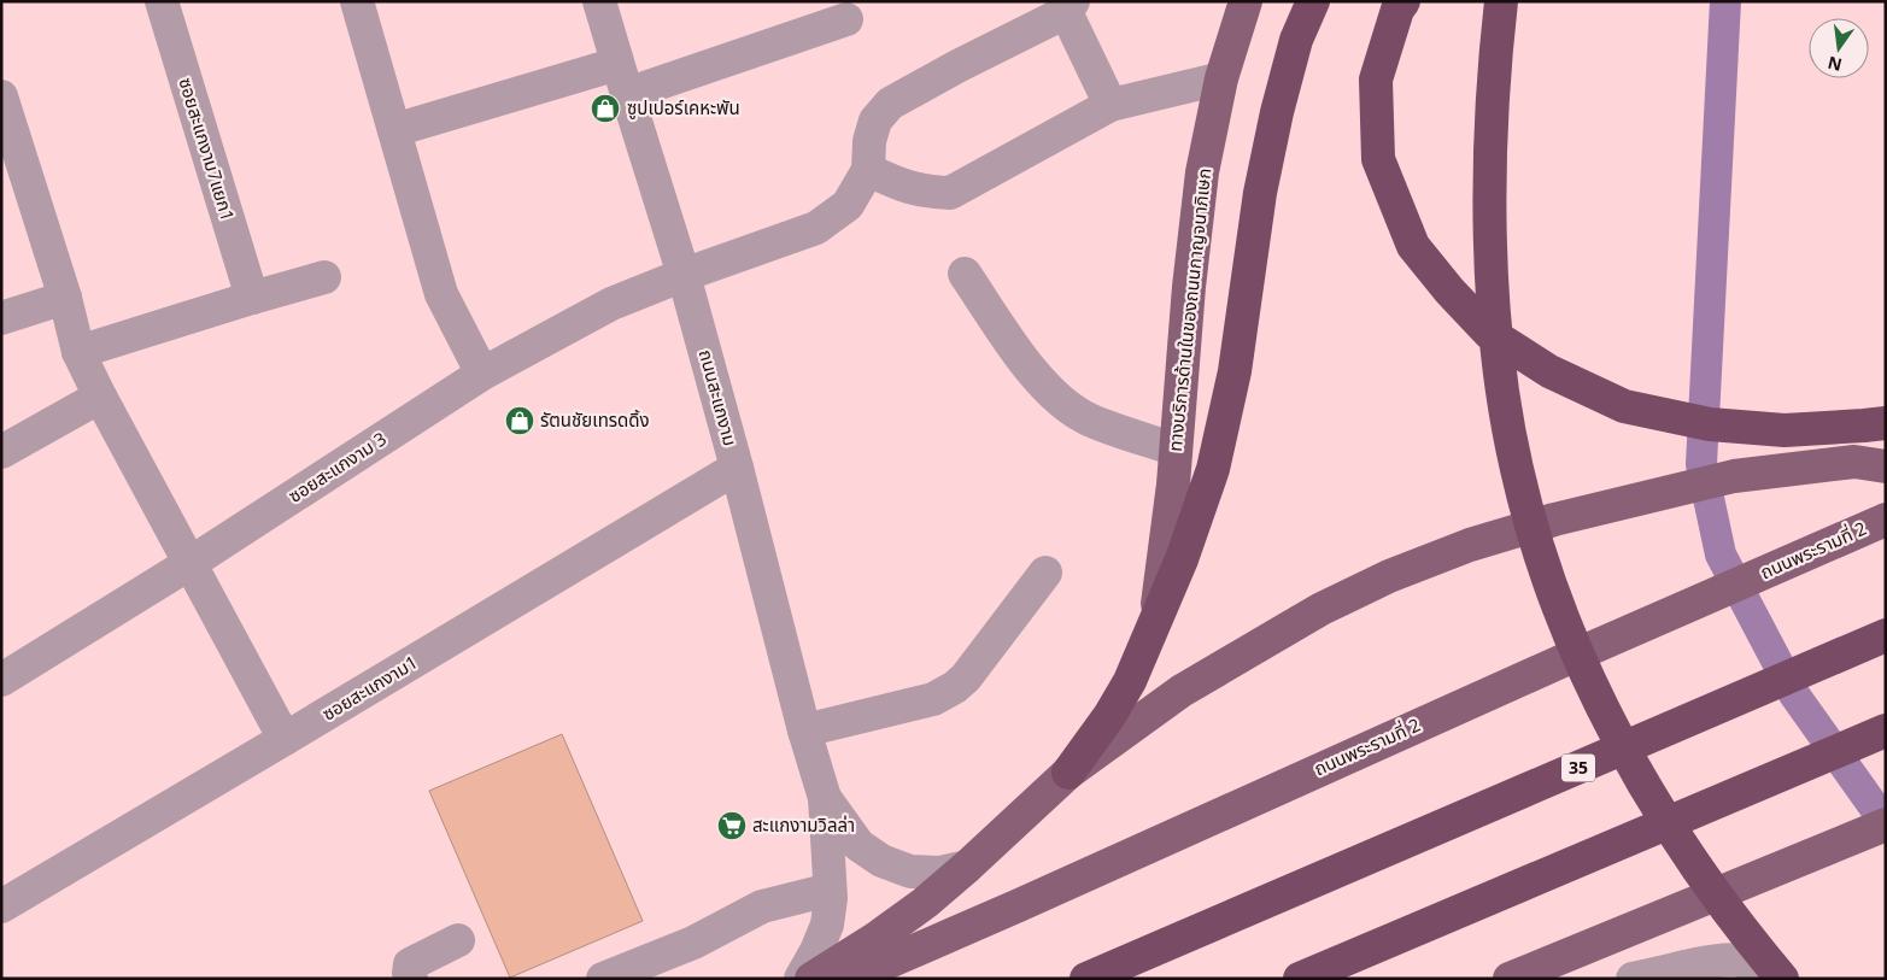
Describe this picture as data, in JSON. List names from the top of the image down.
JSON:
{
  "streets": {
    "highway": ["35"],
    "main road": ["ทางบริการด้านในของถนนกาญจนาภิเษก", "ถนนพระรามที่ 2"],
    "street": [
      "ซอยสะแกงาม7แยก1",
      "ถนนสะแกงาม",
      "ซอยสะแกงาม 3",
      "ซอยสะแกงาม1"
    ]
  },
  "crossings": [
    ["ถนนสะแกงาม", "ซอยสะแกงาม 3"],
    ["ถนนสะแกงาม", "ซอยสะแกงาม1"]
  ],
  "places": {
    "shop": ["ซูปเปอร์เคหะพัน", "รัตนชัยเทรดดิ้ง"],
    "supermarket": ["สะแกงามวิลล่า"]
  },
  "north": "bottom"
}
